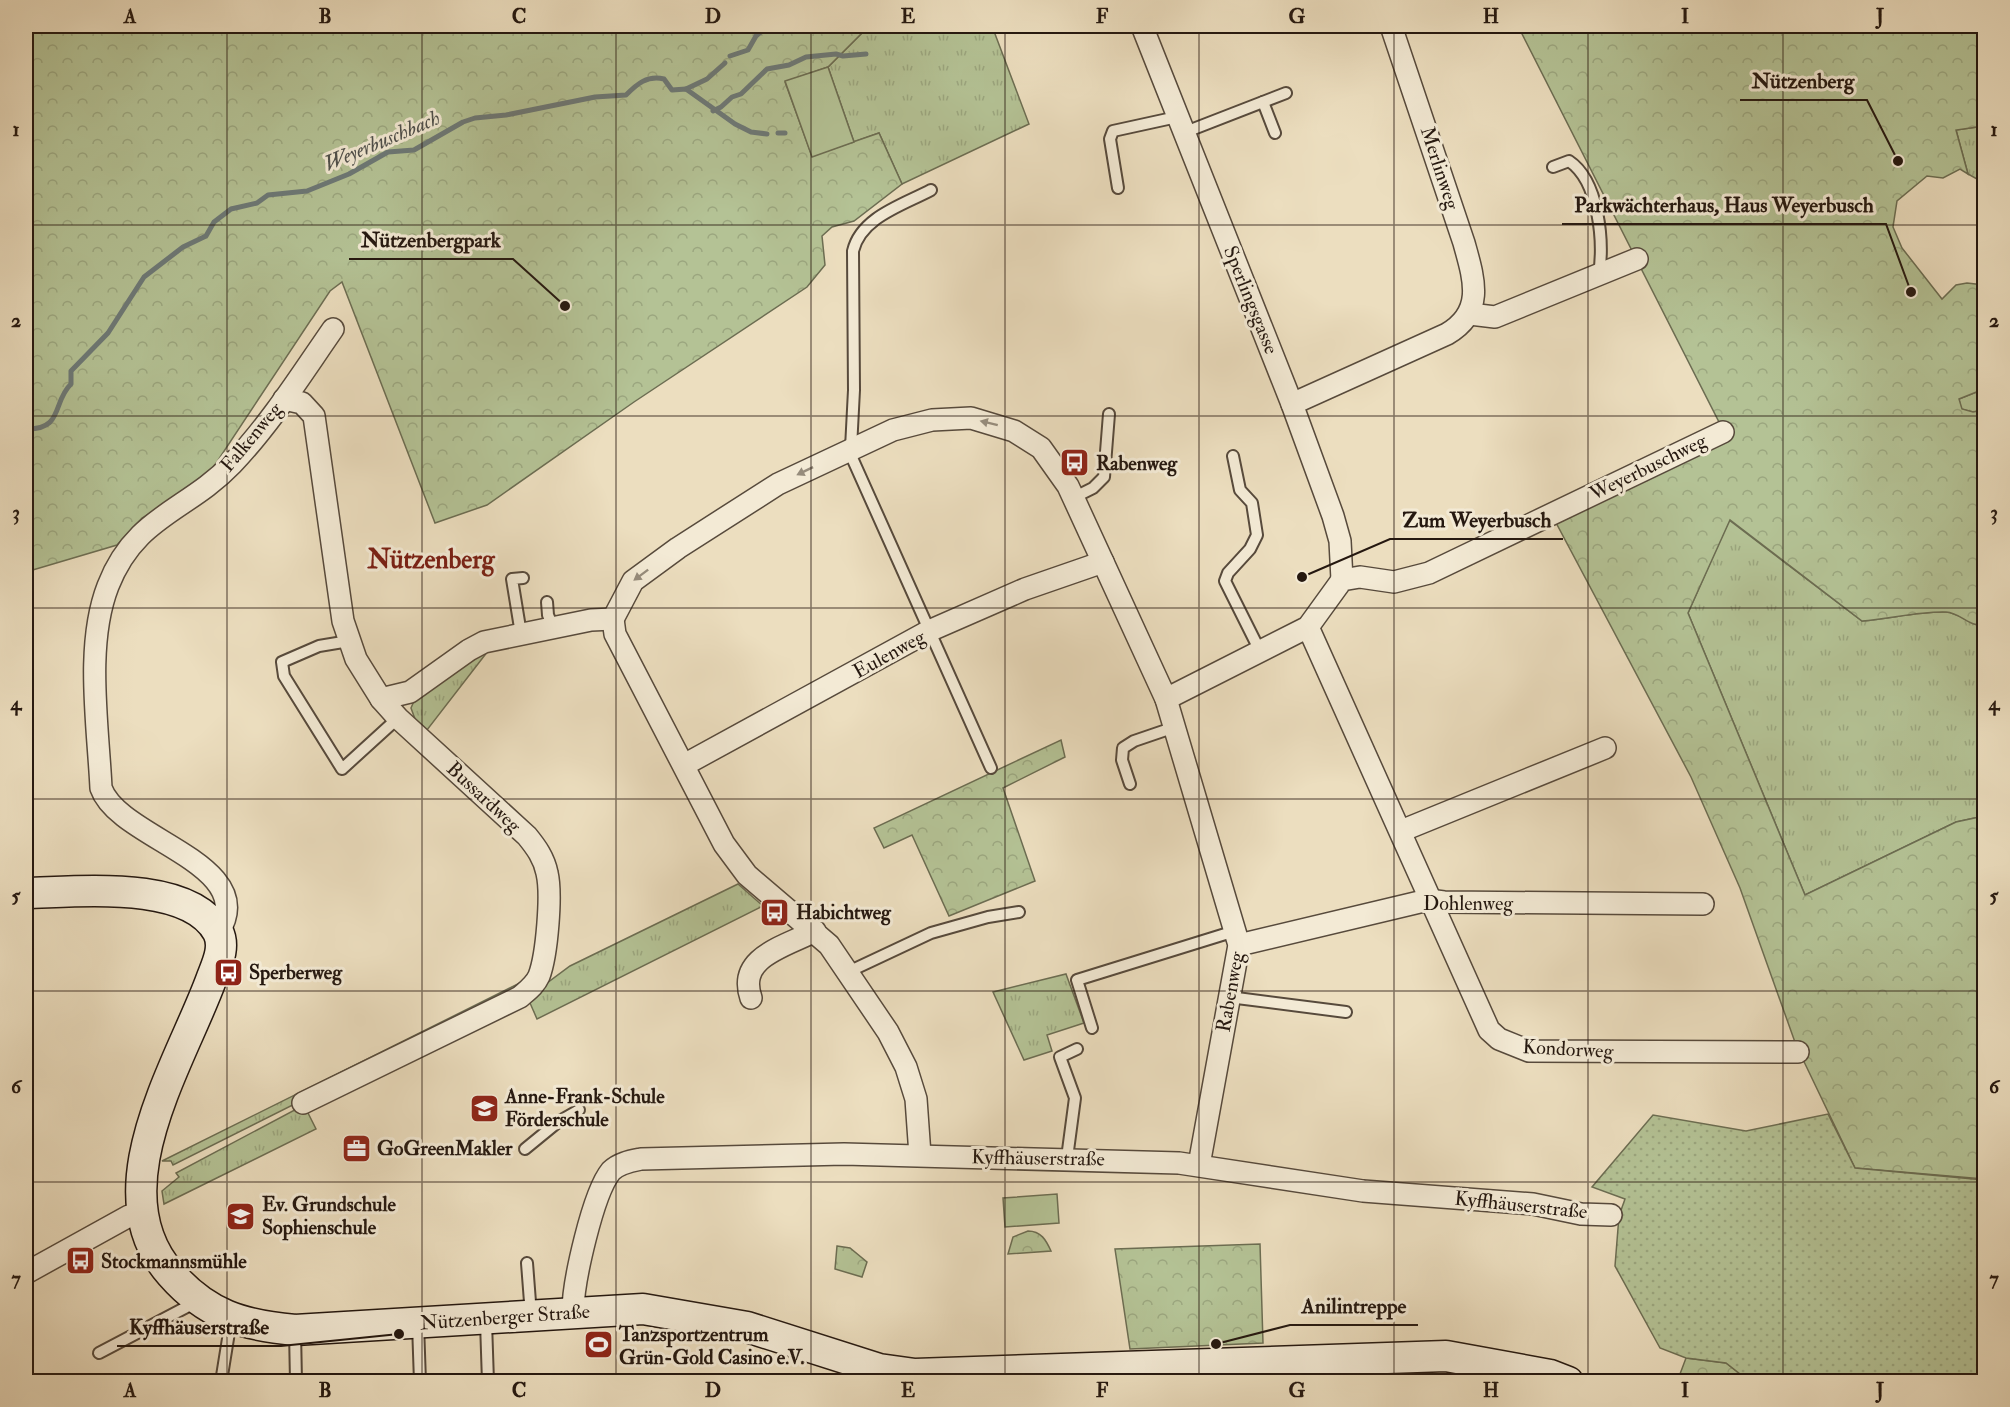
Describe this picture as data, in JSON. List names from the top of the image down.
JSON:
{
  "streets": {
    "street": [
      "Merlinweg",
      "Sperlingsgasse",
      "Falkenweg",
      "Weyerbuschweg",
      "Eulenweg",
      "Bussardweg",
      "Dohlenweg",
      "Rabenweg",
      "Kondorweg",
      "Kyffhäuserstraße",
      "Nützenberger Straße"
    ]
  },
  "crossings": [
    ["Sperlingsgasse", "Weyerbuschweg"],
    ["Falkenweg", "Bussardweg"],
    ["Falkenweg", "Nützenberger Straße"],
    ["Eulenweg", "Rabenweg"],
    ["Dohlenweg", "Rabenweg"],
    ["Dohlenweg", "Kondorweg"],
    ["Rabenweg", "Kyffhäuserstraße"],
    ["Kyffhäuserstraße", "Nützenberger Straße"]
  ],
  "one_way": ["Rabenweg"],
  "districts": ["Nützenberg"],
  "water": ["Weyerbuschbach"],
  "places": {
    "other": [
      "Nützenberg",
      "Parkwächterhaus, Haus Weyerbusch",
      "Nützenbergpark",
      "Zum Weyerbusch",
      "Kyffhäuserstraße",
      "Anilintreppe"
    ],
    "bus stop": [
      "Rabenweg",
      "Habichtweg",
      "Sperberweg",
      "Stockmannsmühle"
    ],
    "school or university": ["Anne-Frank-Schule Förderschule", "Ev. Grundschule Sophienschule"],
    "office": ["GoGreenMakler"],
    "sports": ["Tanzsportzentrum Grün-Gold Casino e.V."]
  },
  "grid": {
    "columns": [
      "A",
      "B",
      "C",
      "D",
      "E",
      "F",
      "G",
      "H",
      "I",
      "J"
    ],
    "rows": [
      "1",
      "2",
      "3",
      "4",
      "5",
      "6",
      "7"
    ]
  }
}
